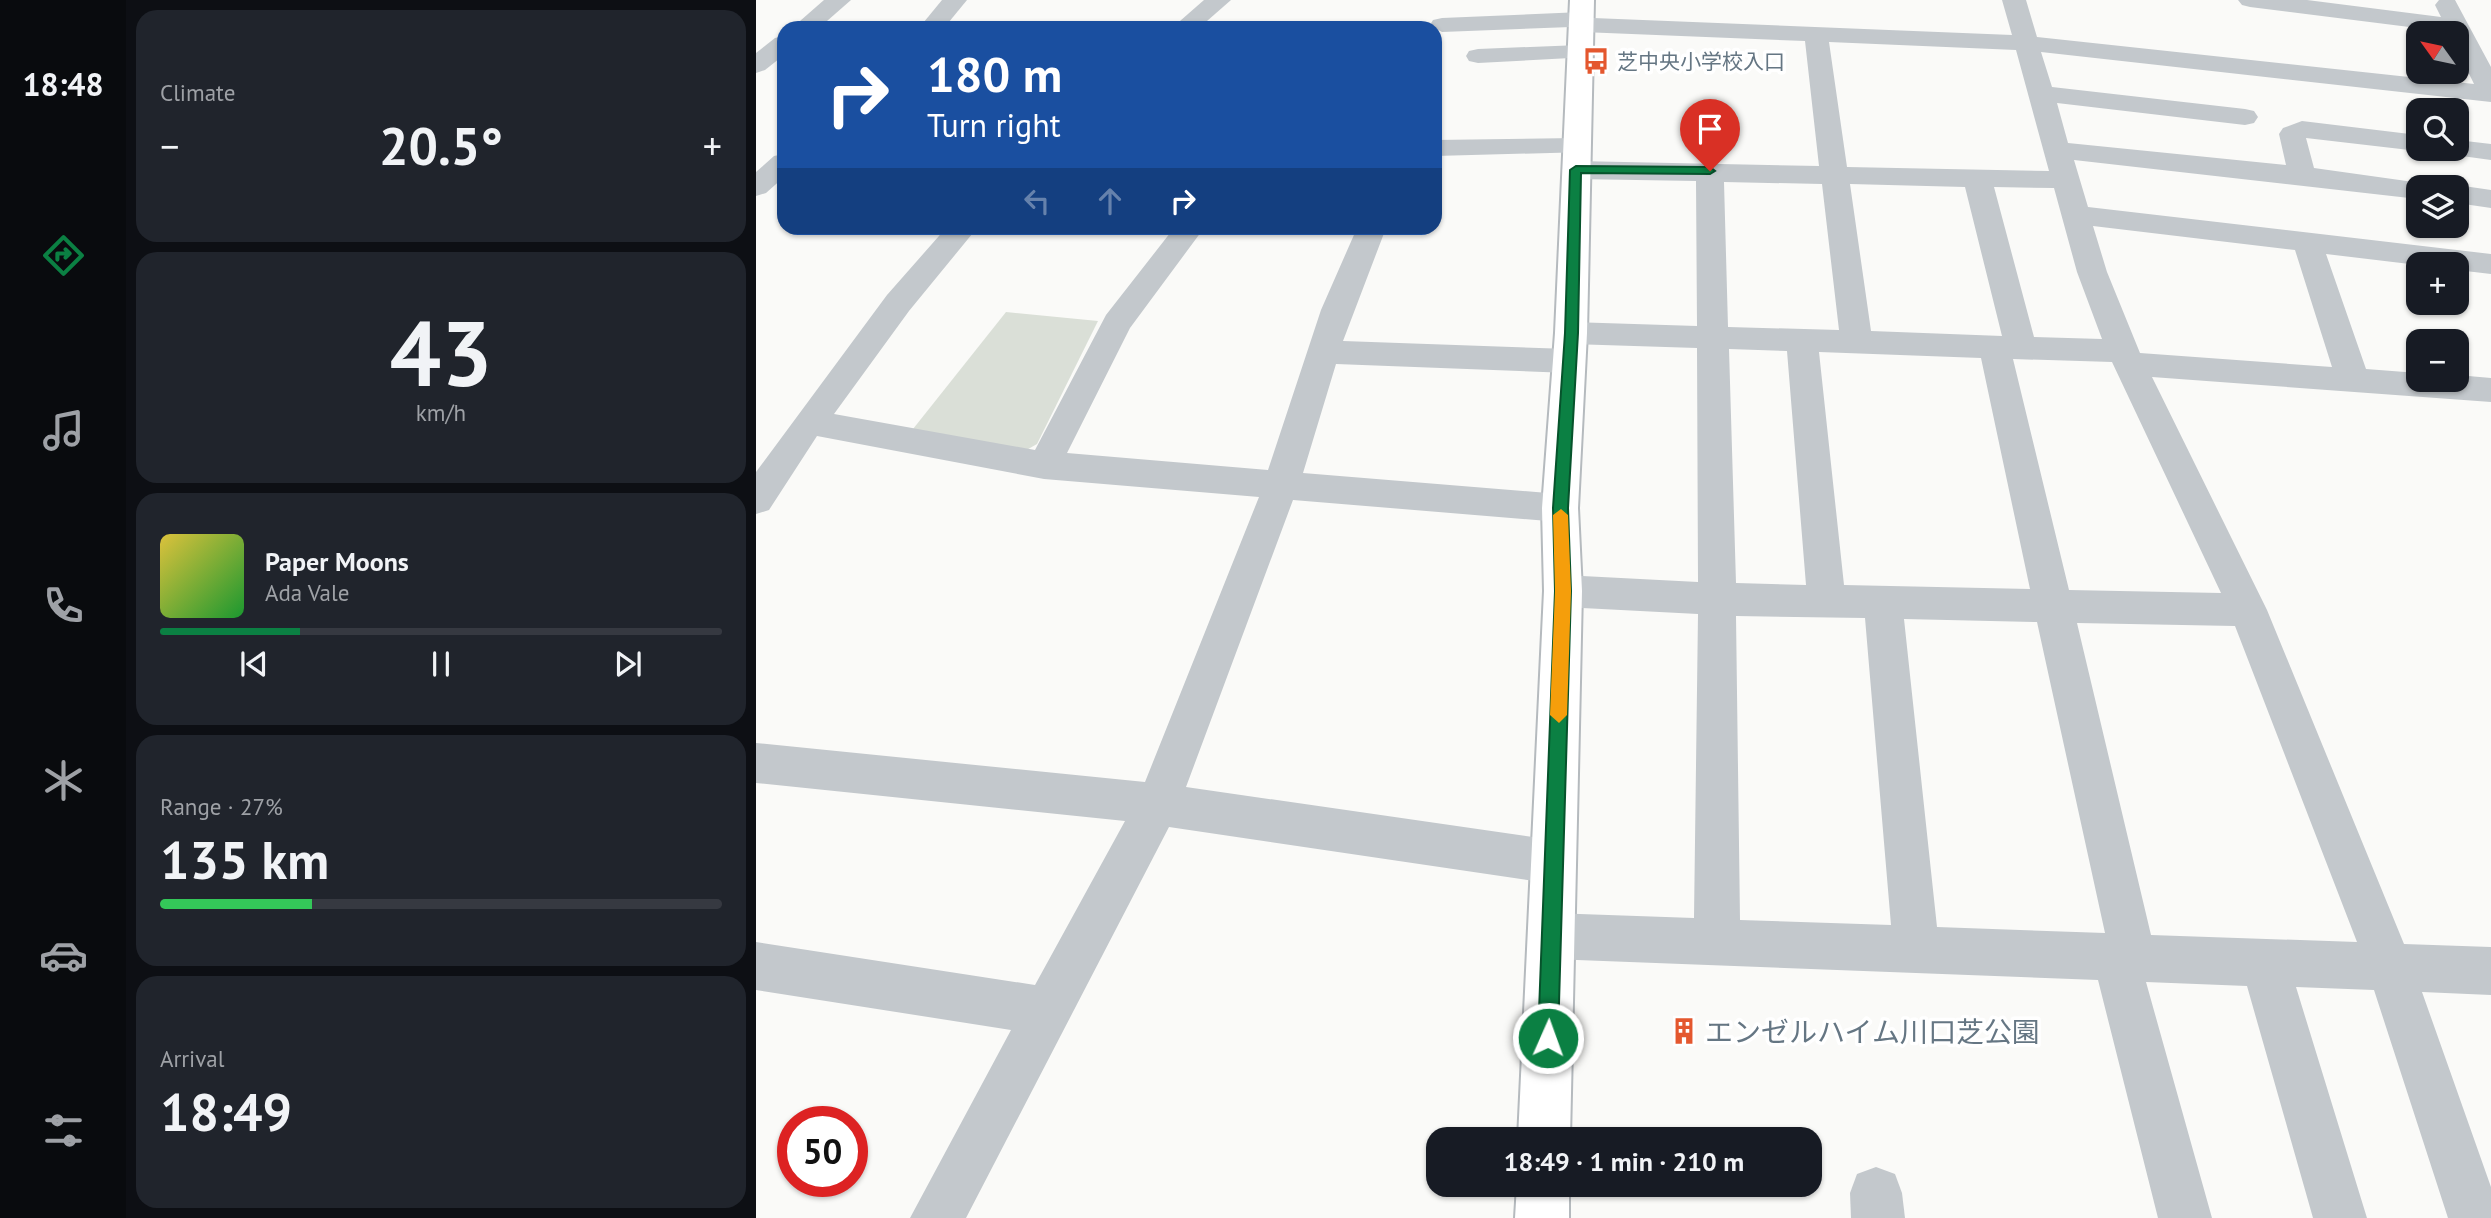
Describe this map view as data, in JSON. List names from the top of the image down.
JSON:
{
  "places": {
    "bus stop": ["芝中央小学校入口"],
    "building": ["エンゼルハイム川口芝公園"]
  },
  "north": "top left",
  "page": {
    "tabs": "18:48",
    "tile": [
      "Climate",
      ["43", "km/h"],
      ["Range · 27%", "135 km"],
      ["Arrival", "18:49"]
    ],
    "map_buttons": ["+", "−"],
    "turn": ["180 m", "Turn right"],
    "heat": ["−", "20.5°", "+"],
    "song": ["Paper Moons", "Ada Vale"],
    "limit": "50",
    "trip": "18:49 · 1 min · 210 m"
  }
}
